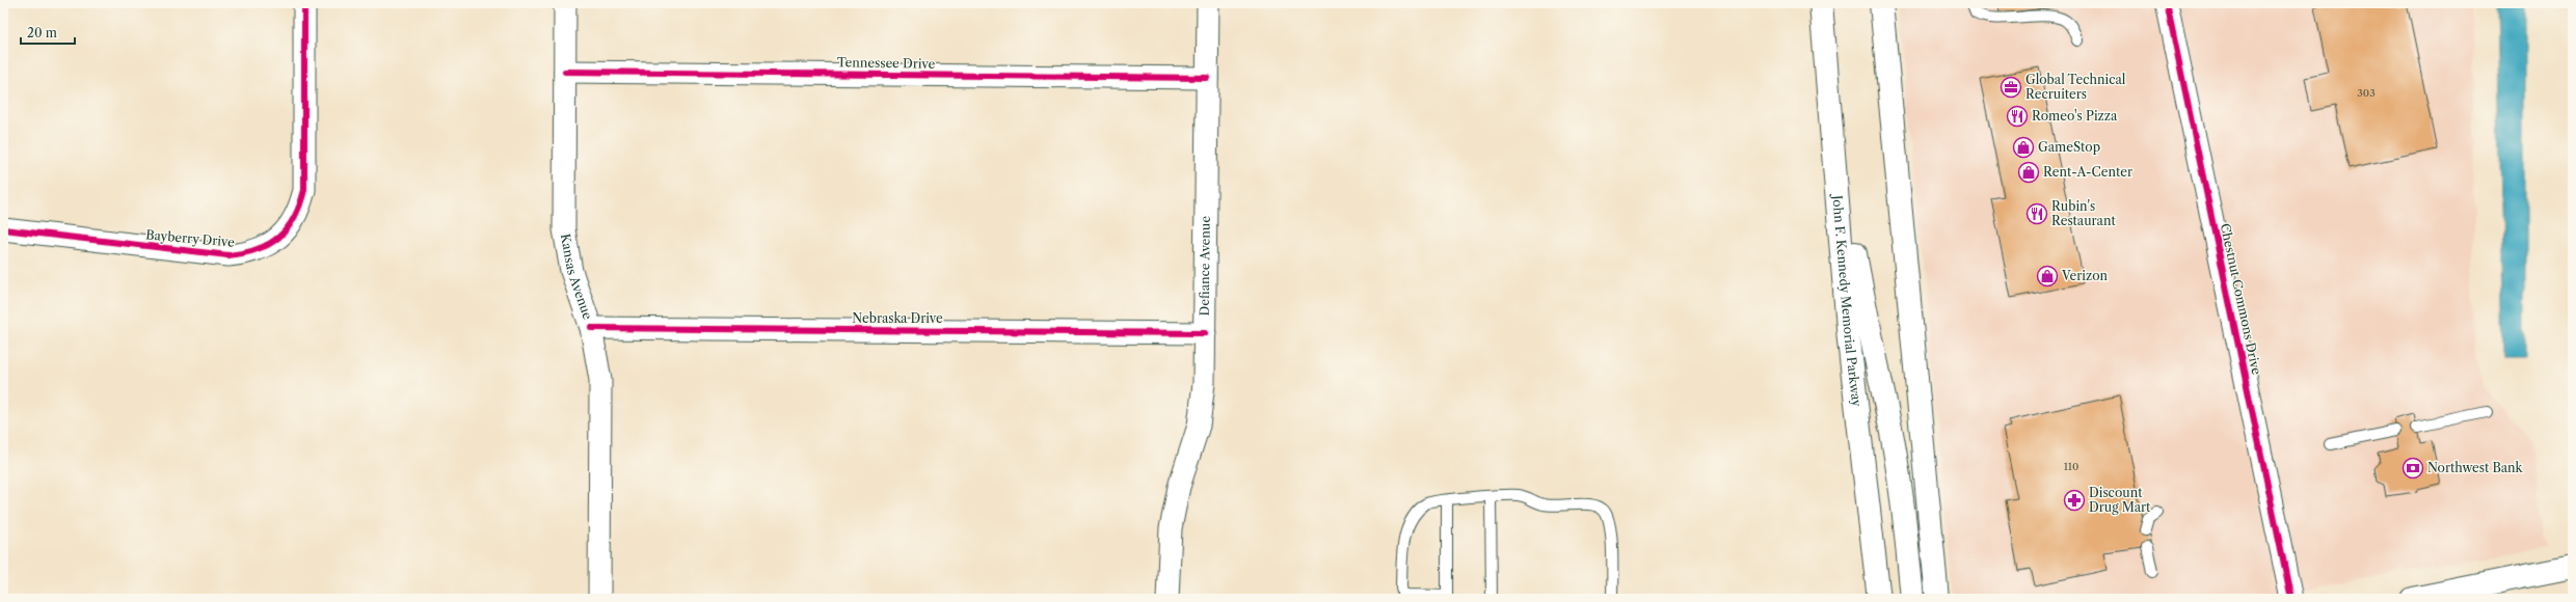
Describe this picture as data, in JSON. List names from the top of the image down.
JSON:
{
  "streets": {
    "main road": ["John F. Kennedy Memorial Parkway"],
    "street": [
      "Tennessee Drive",
      "Bayberry Drive",
      "Defiance Avenue",
      "Kansas Avenue",
      "Chestnut Commons Drive",
      "Nebraska Drive"
    ]
  },
  "crossings": [
    ["Tennessee Drive", "Defiance Avenue"],
    ["Tennessee Drive", "Kansas Avenue"],
    ["Defiance Avenue", "Nebraska Drive"],
    ["Kansas Avenue", "Nebraska Drive"]
  ],
  "places": {
    "office": ["Global Technical Recruiters"],
    "restaurant": ["Romeo's Pizza", "Rubin's Restaurant"],
    "shop": ["GameStop", "Rent-A-Center", "Verizon"],
    "bank": ["Northwest Bank"],
    "pharmacy": ["Discount Drug Mart"]
  },
  "house_numbers": ["303", "110"],
  "scale_bar": "20 m"
}
